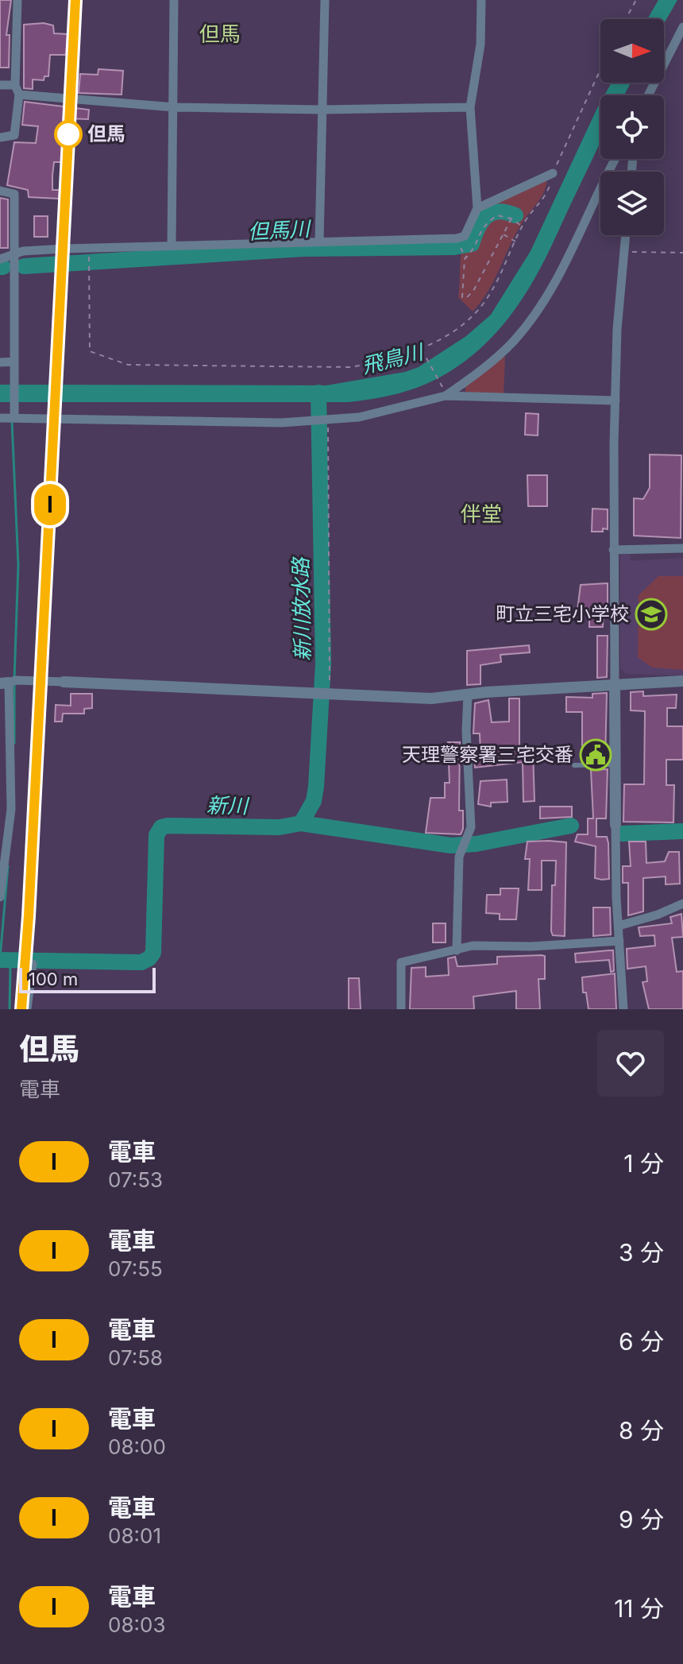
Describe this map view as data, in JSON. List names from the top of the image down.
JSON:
{
  "districts": ["但馬", "伴堂"],
  "water": [
    "但馬川",
    "飛鳥川",
    "新川放水路",
    "新川"
  ],
  "places": {
    "other": ["但馬"],
    "school or university": ["町立三宅小学校"],
    "public building": ["天理警察署三宅交番"]
  },
  "scale_bar": "100 m",
  "north": "right",
  "page": {
    "on_map": "I",
    "scale": "100 m",
    "heading": ["但馬", "電車"],
    "list": [
      {
        "mark": "I",
        "name": "電車",
        "note": "07:53",
        "value": "1 分"
      },
      {
        "mark": "I",
        "name": "電車",
        "note": "07:55",
        "value": "3 分"
      },
      {
        "mark": "I",
        "name": "電車",
        "note": "07:58",
        "value": "6 分"
      },
      {
        "mark": "I",
        "name": "電車",
        "note": "08:00",
        "value": "8 分"
      },
      {
        "mark": "I",
        "name": "電車",
        "note": "08:01",
        "value": "9 分"
      },
      {
        "mark": "I",
        "name": "電車",
        "note": "08:03",
        "value": "11 分"
      }
    ]
  }
}
